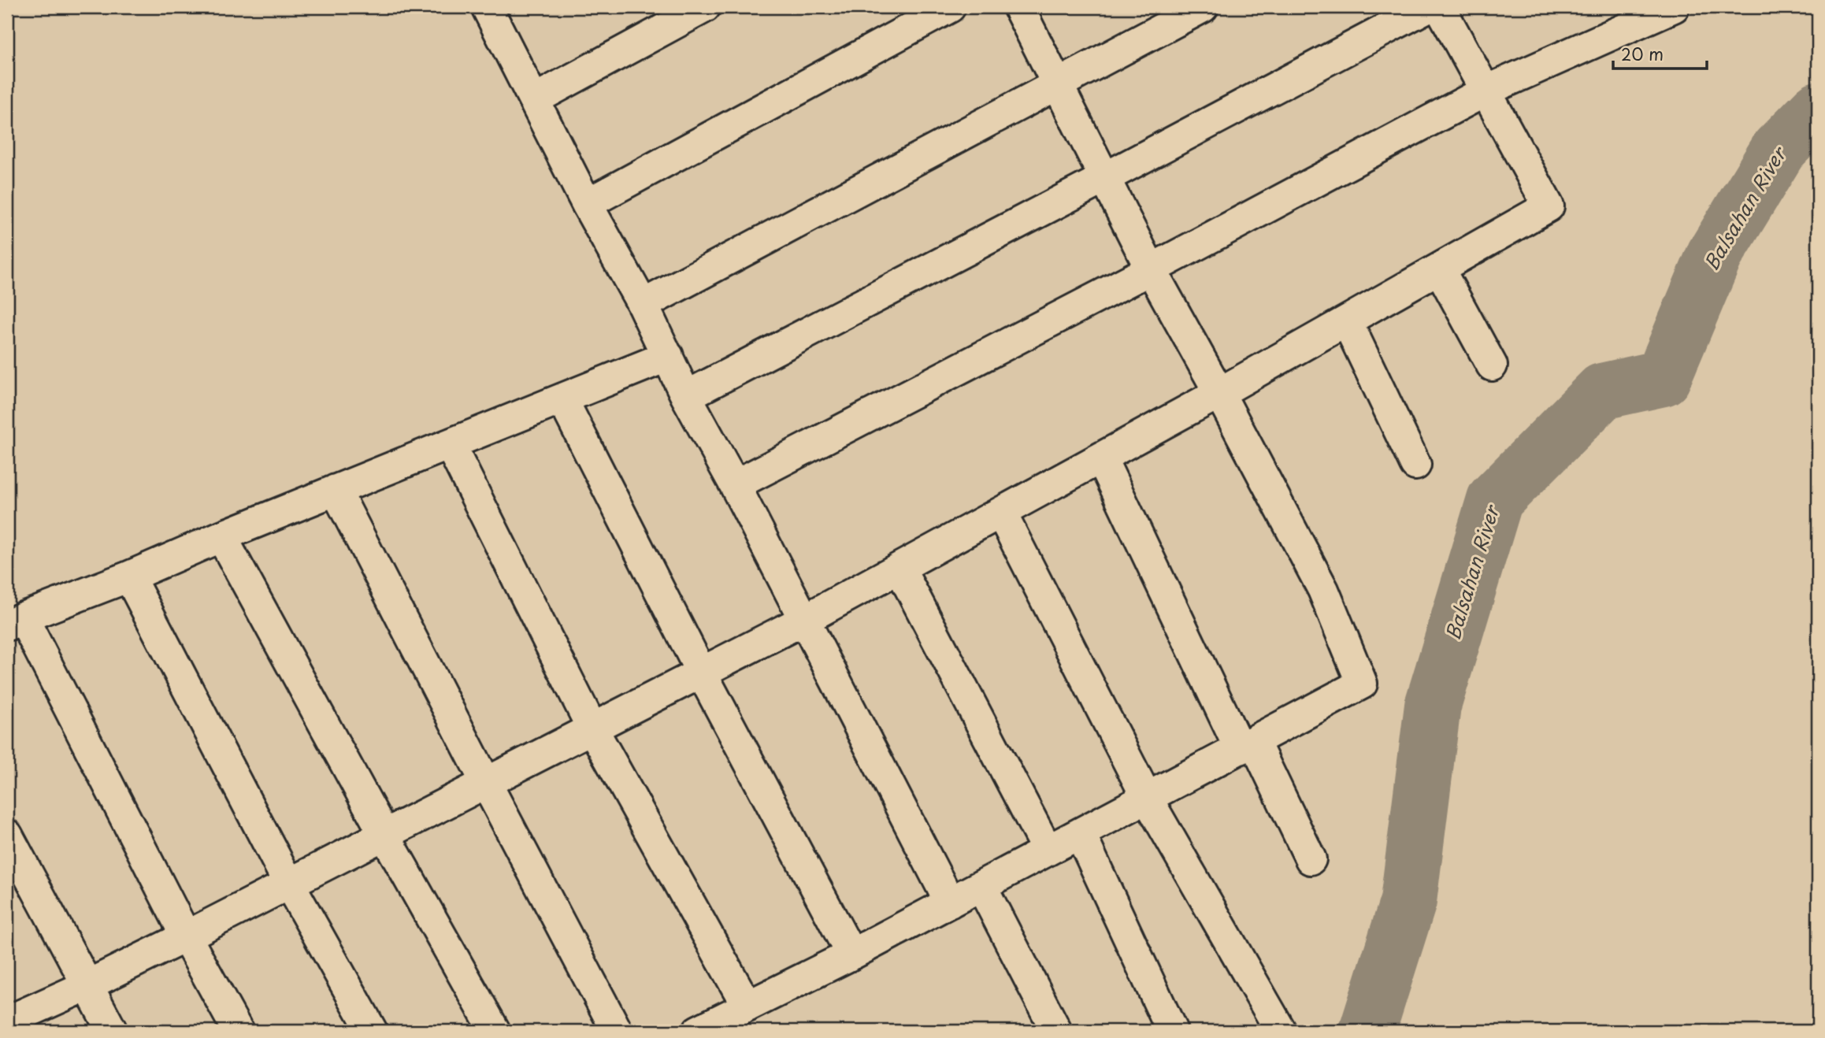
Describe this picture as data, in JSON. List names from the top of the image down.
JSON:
{
  "water": ["Balsahan River"],
  "scale_bar": "20 m"
}
